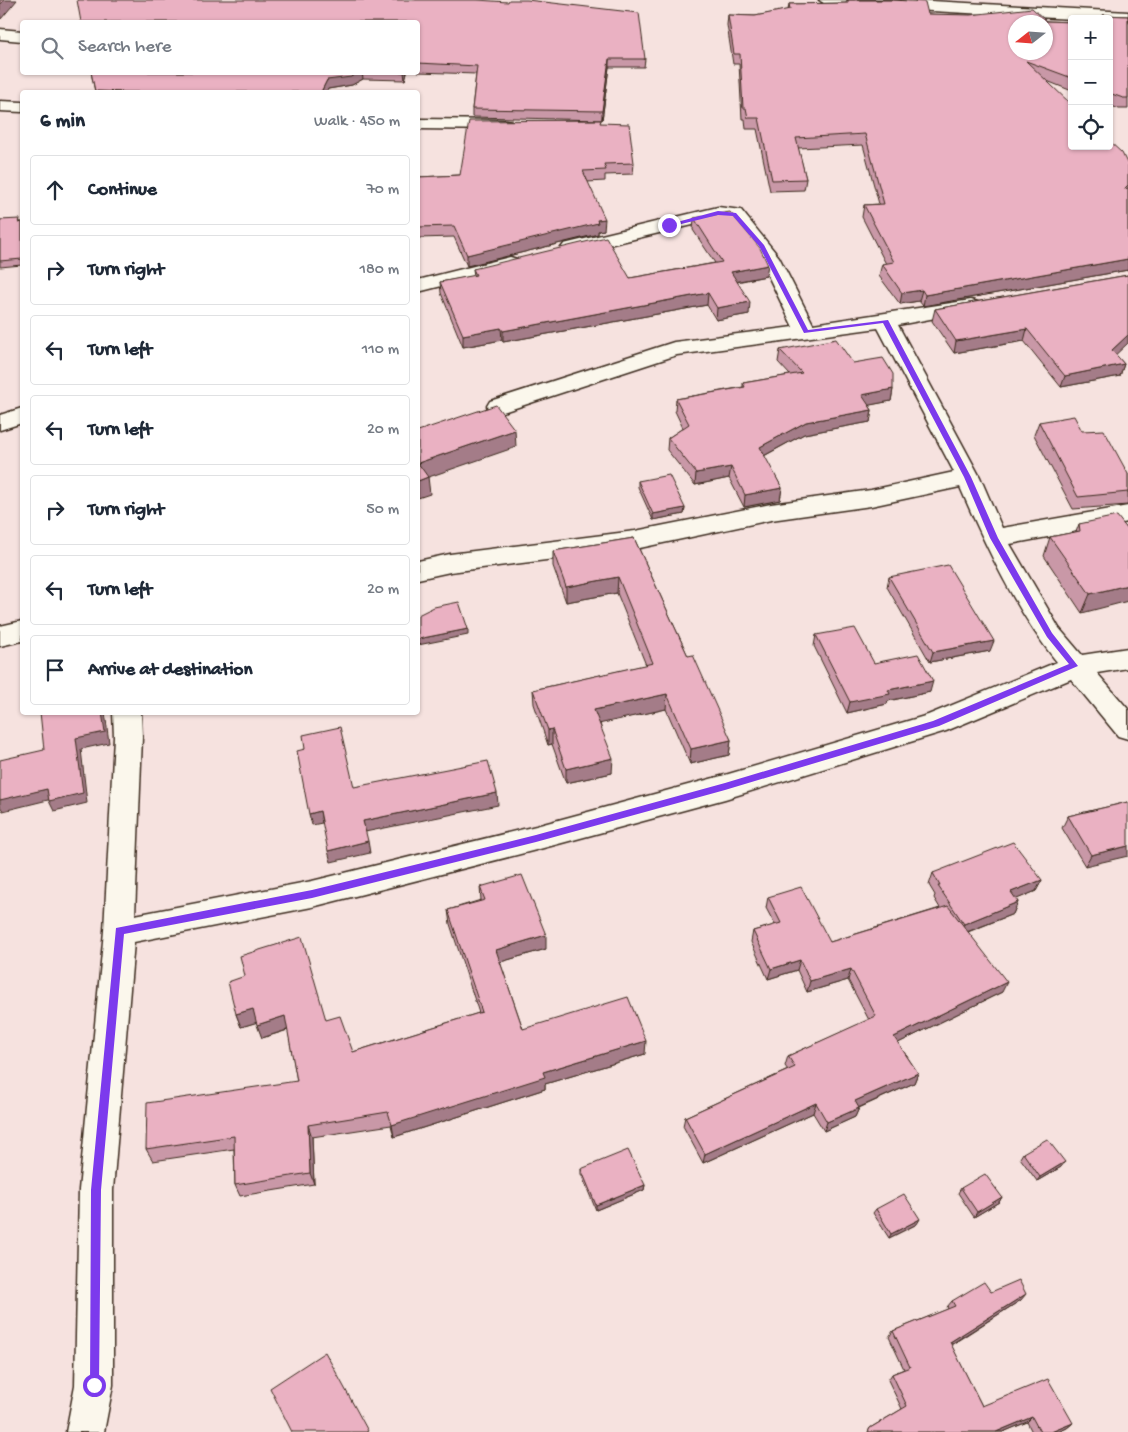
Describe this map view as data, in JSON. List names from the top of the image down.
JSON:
{
  "north": "left",
  "page": {
    "map_buttons": ["+", "−"],
    "search": "Search here",
    "heading": ["6 min", "Walk · 450 m"],
    "list": [
      ["Continue", "70 m"],
      ["Turn right", "180 m"],
      ["Turn left", "110 m"],
      ["Turn left", "20 m"],
      ["Turn right", "50 m"],
      ["Turn left", "20 m"],
      "Arrive at destination"
    ]
  }
}
